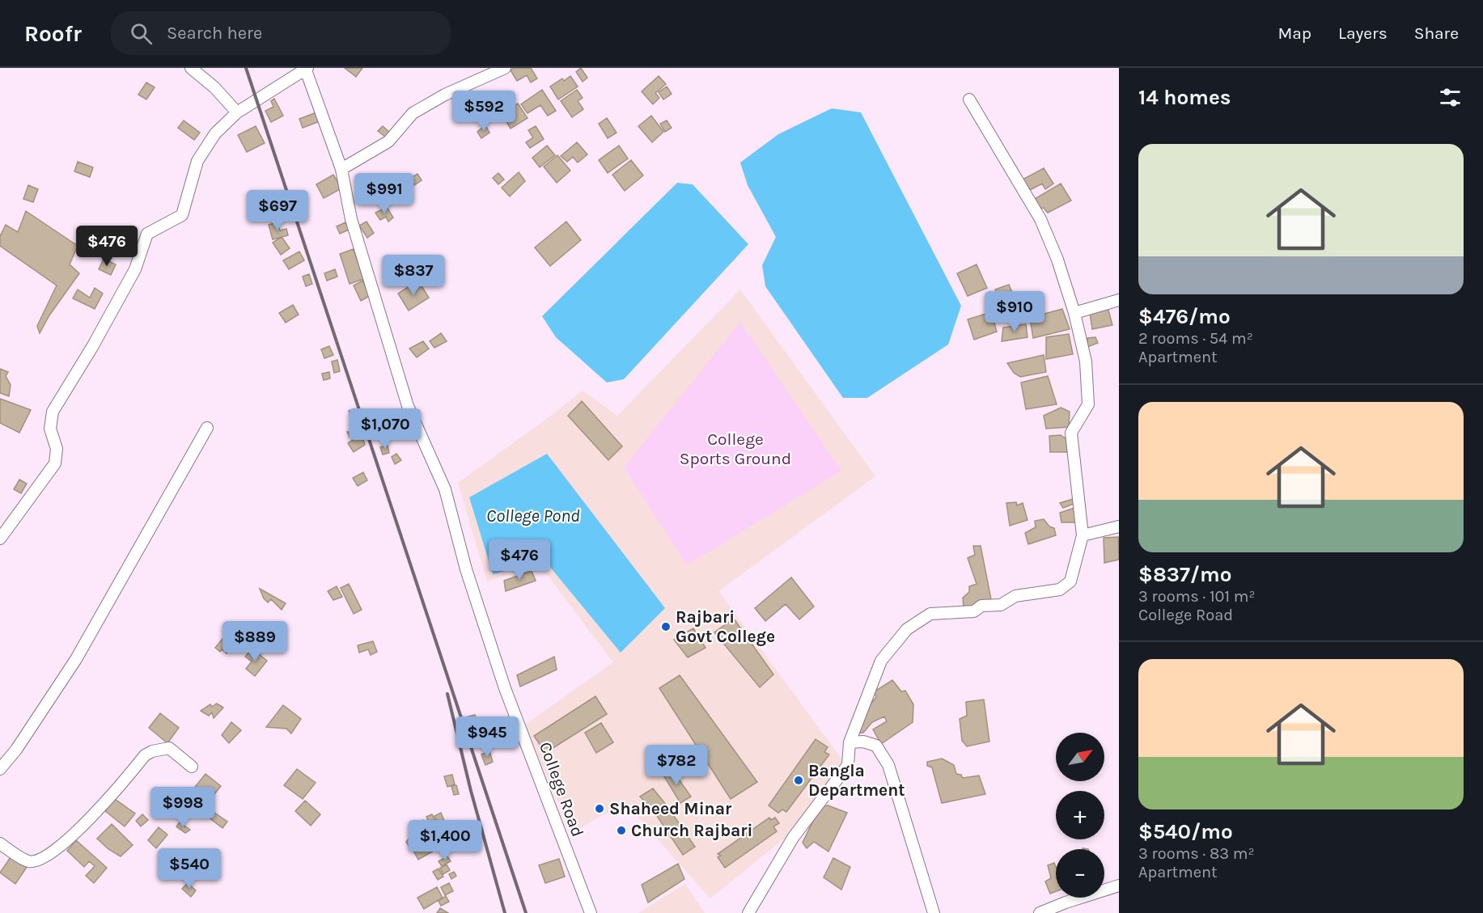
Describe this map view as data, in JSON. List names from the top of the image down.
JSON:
{
  "streets": {
    "street": ["College Road"]
  },
  "water": ["College Pond"],
  "parks": ["College Sports Ground"],
  "places": [
    "Rajbari Govt College",
    "Bangla Department",
    "Shaheed Minar",
    "Church Rajbari"
  ],
  "north": "top right",
  "page": {
    "header": "Roofr",
    "search": "Search here",
    "nav": ["Map", "Layers", "Share"],
    "heading": "14 homes",
    "price": [
      "$592",
      "$991",
      "$697",
      "$476",
      "$837",
      "$910",
      "$1,070",
      "$476",
      "$889",
      "$945",
      "$782",
      "$998",
      "$1,400",
      "$540"
    ],
    "list": [
      {
        "name": "$476/mo",
        "note": "2 rooms · 54 m² · Apartment"
      },
      {
        "name": "$837/mo",
        "note": "3 rooms · 101 m² · College Road"
      },
      {
        "name": "$540/mo",
        "note": "3 rooms · 83 m² · Apartment"
      }
    ],
    "map_buttons": ["+", "−"]
  }
}
